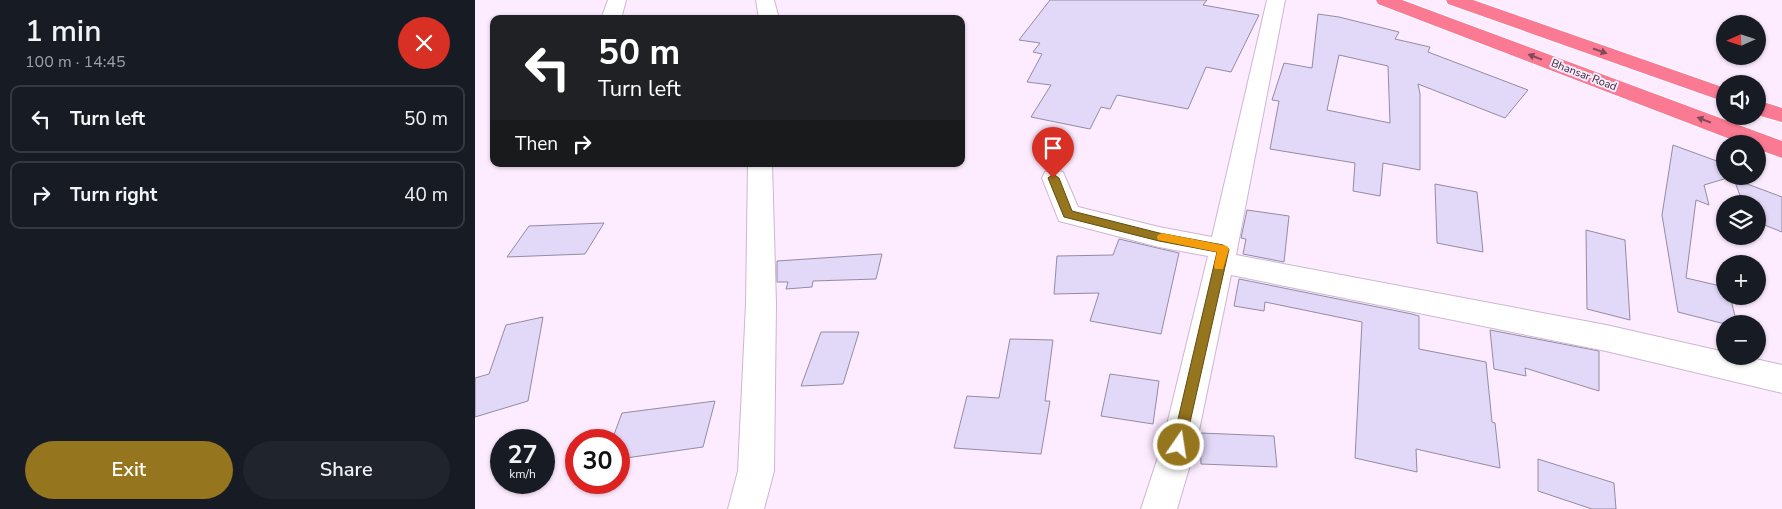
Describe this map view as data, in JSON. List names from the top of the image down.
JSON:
{
  "streets": {
    "highway": ["Bhansar Road"]
  },
  "north": "left",
  "page": {
    "heading": ["1 min", "100 m · 14:45"],
    "map_buttons": ["+", "−"],
    "turn": ["50 m", "Turn left"],
    "list": [
      {
        "name": "Turn left",
        "value": "50 m"
      },
      {
        "name": "Turn right",
        "value": "40 m"
      }
    ],
    "then": "Then",
    "speed": "27 km/h",
    "limit": "30",
    "buttons": ["Exit", "Share"]
  }
}
